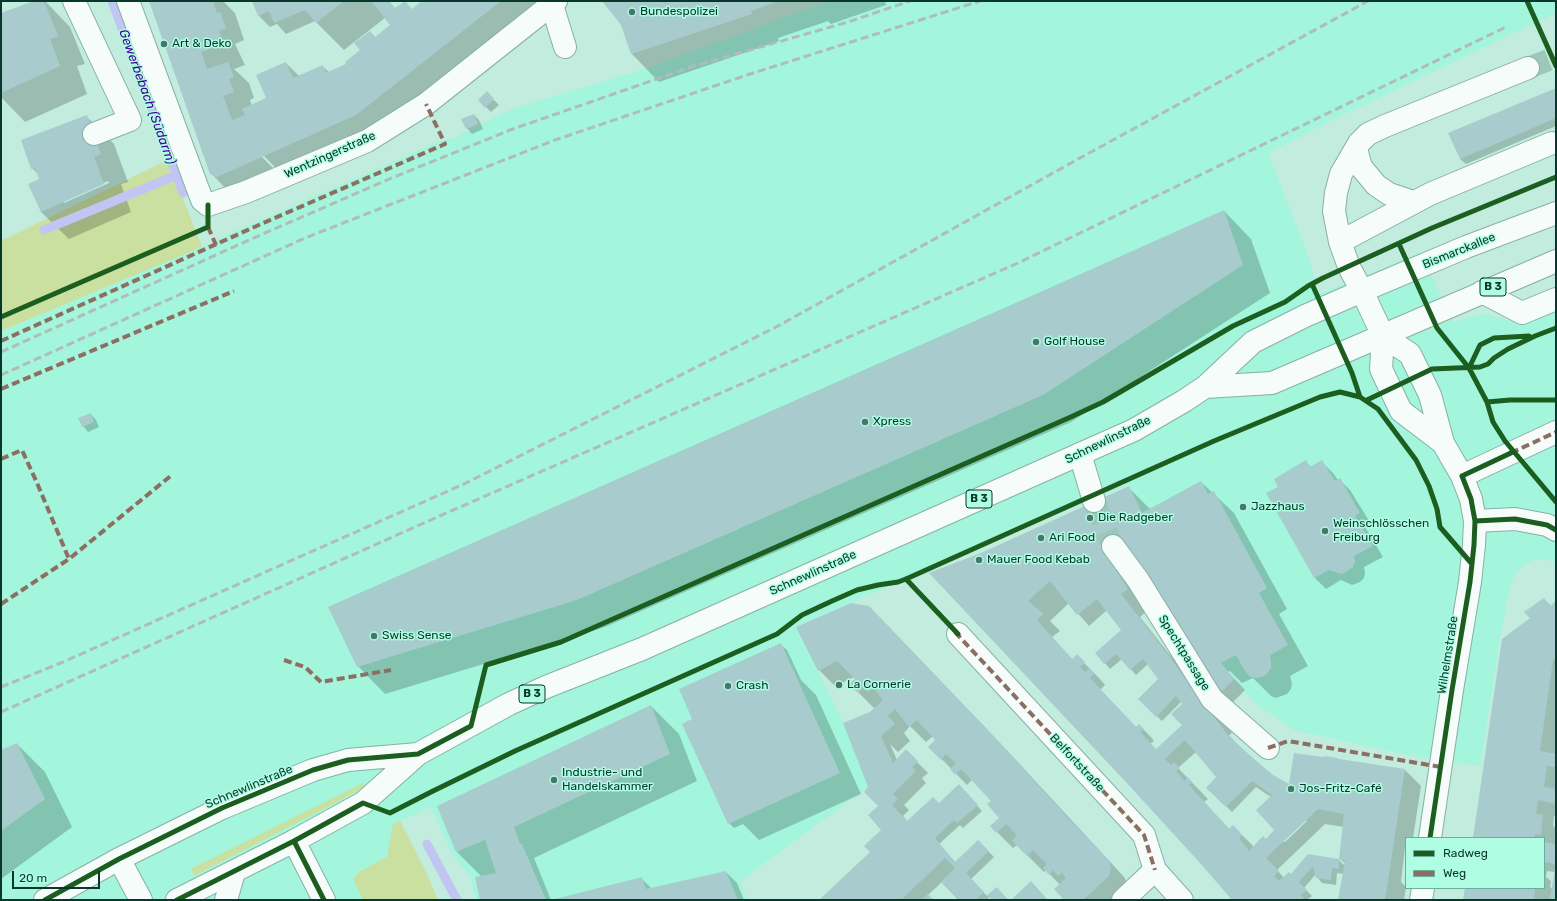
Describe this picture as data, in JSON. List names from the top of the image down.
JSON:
{
  "streets": {
    "main road": [
      "Wentzingerstraße",
      "Bismarckallee",
      "B 3",
      "Schnewlinstraße",
      "Spechtpassage",
      "Wilhelmstraße",
      "Belfortstraße"
    ]
  },
  "crossings": [
    ["Bismarckallee", "Schnewlinstraße"],
    ["B 3", "Schnewlinstraße"],
    ["B 3", "Wilhelmstraße"],
    ["Schnewlinstraße", "Wilhelmstraße"]
  ],
  "water": ["Gewerbebach (Südarm)"],
  "places": [
    "Bundespolizei",
    "Art & Deko",
    "Golf House",
    "Xpress",
    "Jazzhaus",
    "Die Radgeber",
    "Weinschlösschen Freiburg",
    "Ari Food",
    "Mauer Food Kebab",
    "Swiss Sense",
    "La Cornerie",
    "Crash",
    "Industrie- und Handelskammer",
    "Jos-Fritz-Café"
  ],
  "legend": ["Radweg", "Weg"],
  "scale_bar": "20 m"
}
